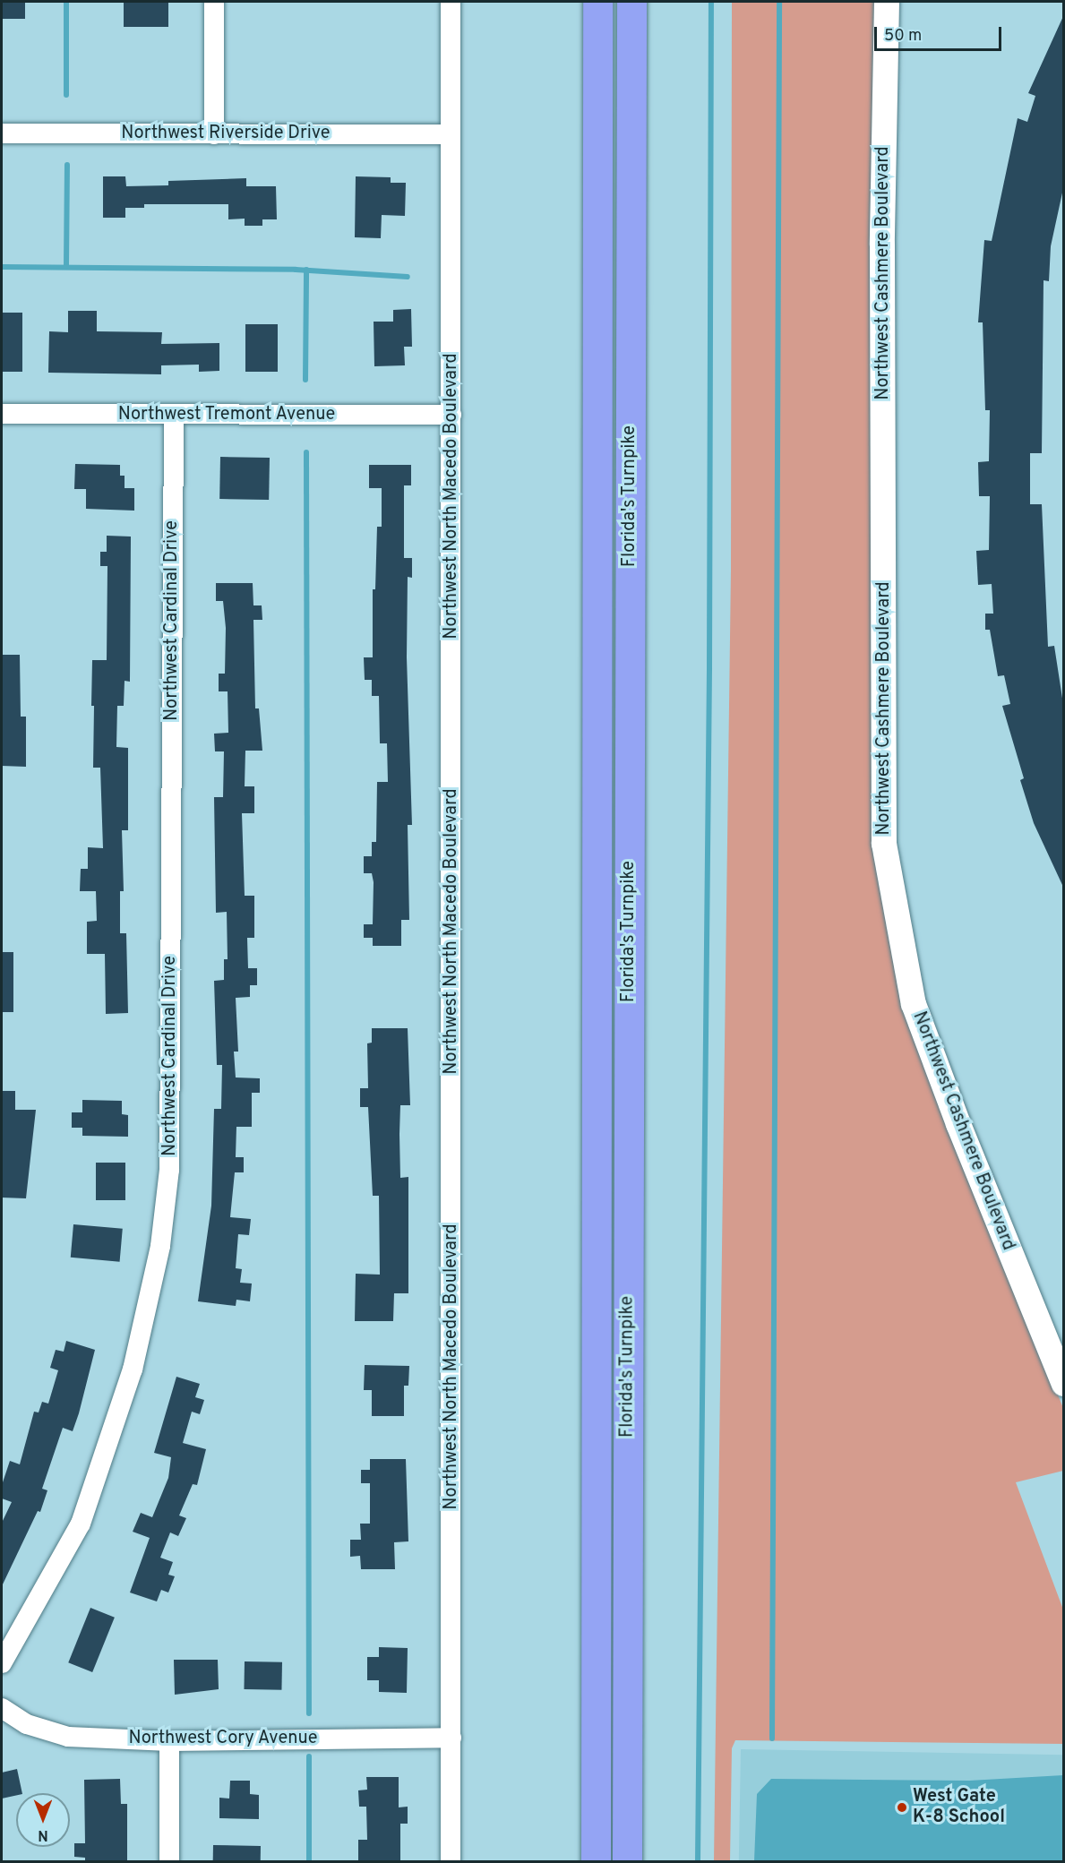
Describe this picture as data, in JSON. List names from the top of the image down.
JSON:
{
  "streets": {
    "highway": ["Florida's Turnpike"],
    "street": [
      "Northwest Riverside Drive",
      "Northwest Cashmere Boulevard",
      "Northwest Tremont Avenue",
      "Northwest North Macedo Boulevard",
      "Northwest Cardinal Drive",
      "Northwest Cory Avenue"
    ]
  },
  "crossings": [
    ["Northwest Riverside Drive", "Northwest North Macedo Boulevard"],
    ["Northwest Tremont Avenue", "Northwest North Macedo Boulevard"],
    ["Northwest Tremont Avenue", "Northwest Cardinal Drive"],
    ["Northwest North Macedo Boulevard", "Northwest Cory Avenue"]
  ],
  "places": ["West Gate K-8 School"],
  "scale_bar": "50 m",
  "north": "bottom"
}
